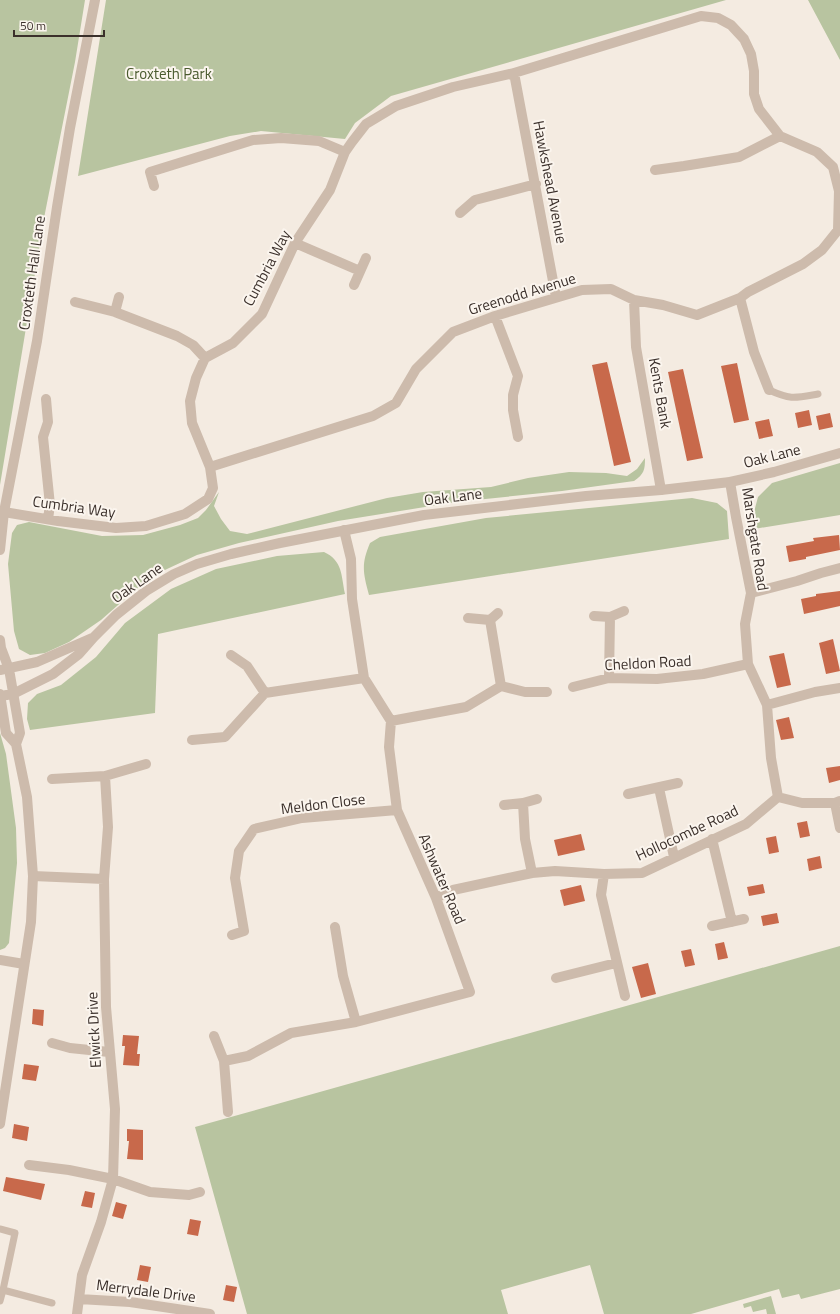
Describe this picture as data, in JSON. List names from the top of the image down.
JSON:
{
  "streets": {
    "street": [
      "Hawkshead Avenue",
      "Cumbria Way",
      "Croxteth Hall Lane",
      "Greenodd Avenue",
      "Kents Bank",
      "Oak Lane",
      "Marshgate Road",
      "Cheldon Road",
      "Meldon Close",
      "Hollocombe Road",
      "Ashwater Road",
      "Elwick Drive",
      "Merrydale Drive"
    ]
  },
  "crossings": [
    ["Hawkshead Avenue", "Cumbria Way"],
    ["Hawkshead Avenue", "Greenodd Avenue"],
    ["Cumbria Way", "Croxteth Hall Lane"],
    ["Cumbria Way", "Greenodd Avenue"],
    ["Greenodd Avenue", "Kents Bank"],
    ["Kents Bank", "Oak Lane"],
    ["Oak Lane", "Marshgate Road"],
    ["Marshgate Road", "Cheldon Road"],
    ["Marshgate Road", "Hollocombe Road"],
    ["Meldon Close", "Ashwater Road"],
    ["Hollocombe Road", "Ashwater Road"],
    ["Elwick Drive", "Merrydale Drive"]
  ],
  "parks": ["Croxteth Park"],
  "scale_bar": "50 m"
}
